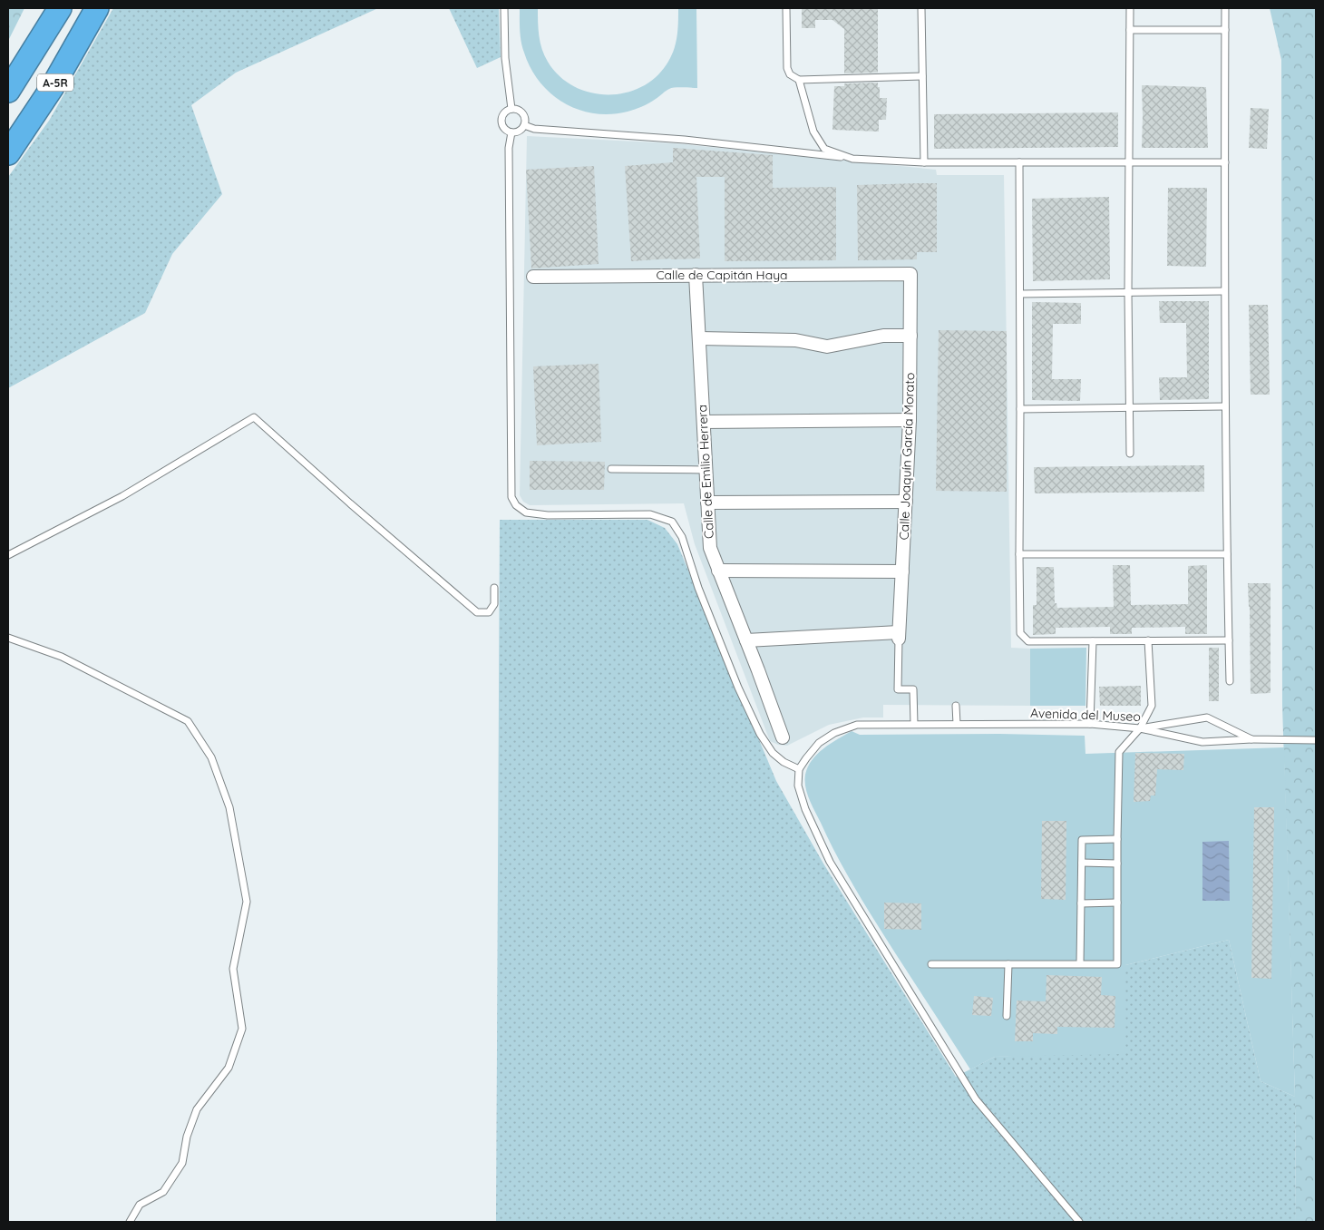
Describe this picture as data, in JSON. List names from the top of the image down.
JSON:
{
  "streets": {
    "highway": ["A-5R"],
    "street": ["Calle de Capitán Haya", "Calle Joaquín García Morato", "Calle de Emilio Herrera"],
    "lane": ["Avenida del Museo"]
  },
  "crossings": [
    ["Calle de Capitán Haya", "Calle Joaquín García Morato"],
    ["Calle de Capitán Haya", "Calle de Emilio Herrera"]
  ]
}
